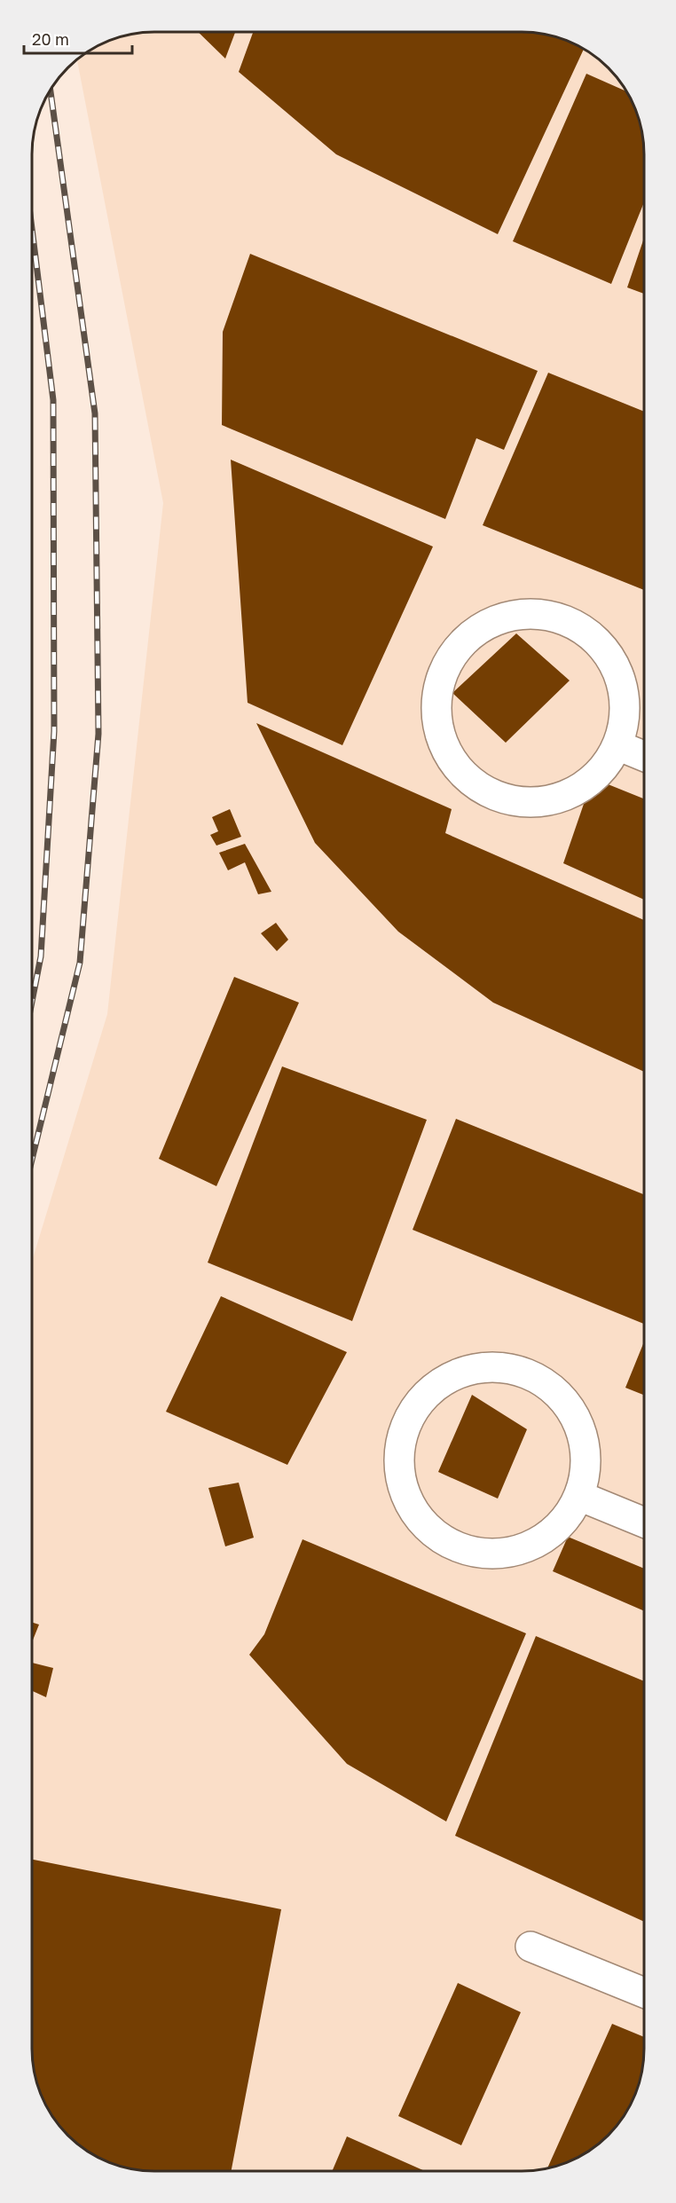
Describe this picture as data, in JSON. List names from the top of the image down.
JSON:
{
  "scale_bar": "20 m"
}
